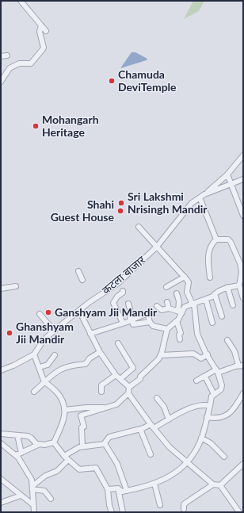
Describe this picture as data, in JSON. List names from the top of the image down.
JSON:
{
  "streets": {
    "street": ["कटला बाजार"]
  },
  "places": [
    "Chamuda DeviTemple",
    "Mohangarh Heritage",
    "Sri Lakshmi Nrisingh Mandir",
    "Shahi Guest House",
    "Ganshyam Jii Mandir",
    "Ghanshyam Jii Mandir"
  ]
}
